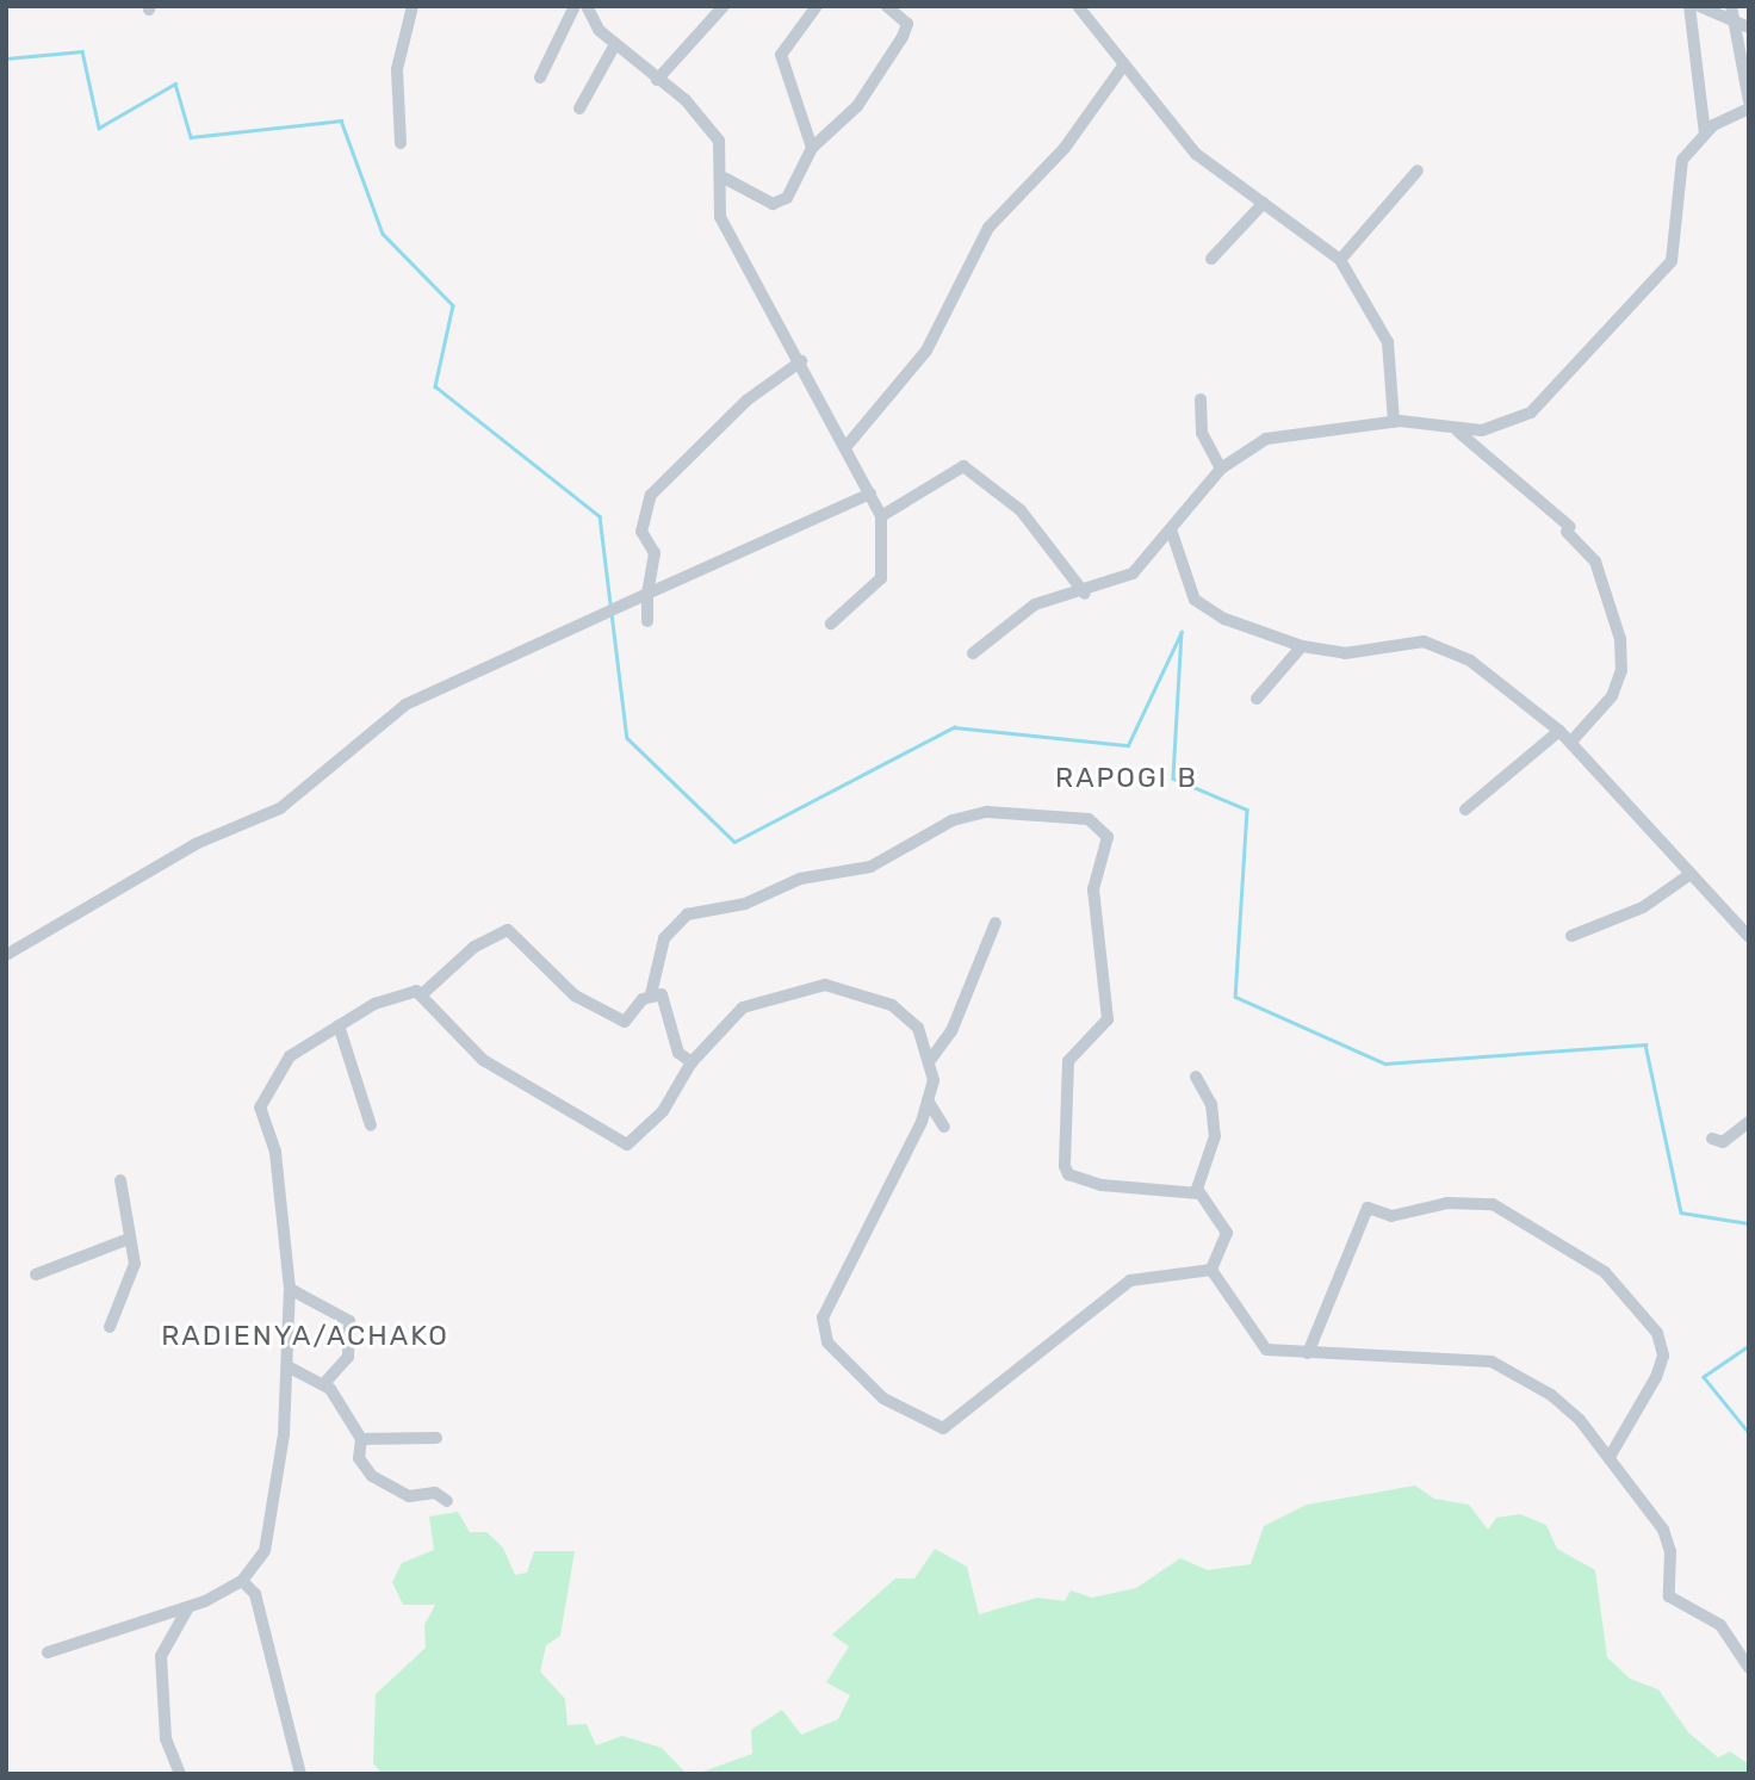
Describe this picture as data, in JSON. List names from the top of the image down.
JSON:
{
  "districts": ["RAPOGI B", "RADIENYA/ACHAKO"]
}
